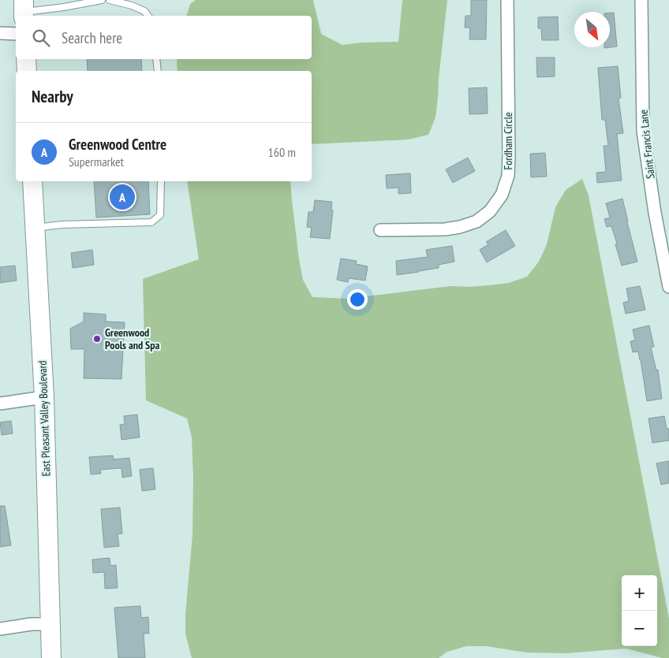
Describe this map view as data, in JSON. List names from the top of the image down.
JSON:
{
  "streets": {
    "main road": ["East Pleasant Valley Boulevard"],
    "street": ["Fordham Circle", "Saint Francis Lane"]
  },
  "places": ["Greenwood Pools and Spa"],
  "north": "bottom right",
  "page": {
    "search": "Search here",
    "heading": "Nearby",
    "list": [
      {
        "mark": "A",
        "name": "Greenwood Centre",
        "note": "Supermarket",
        "value": "160 m"
      }
    ],
    "pins": "A",
    "map_buttons": ["+", "−"]
  }
}
